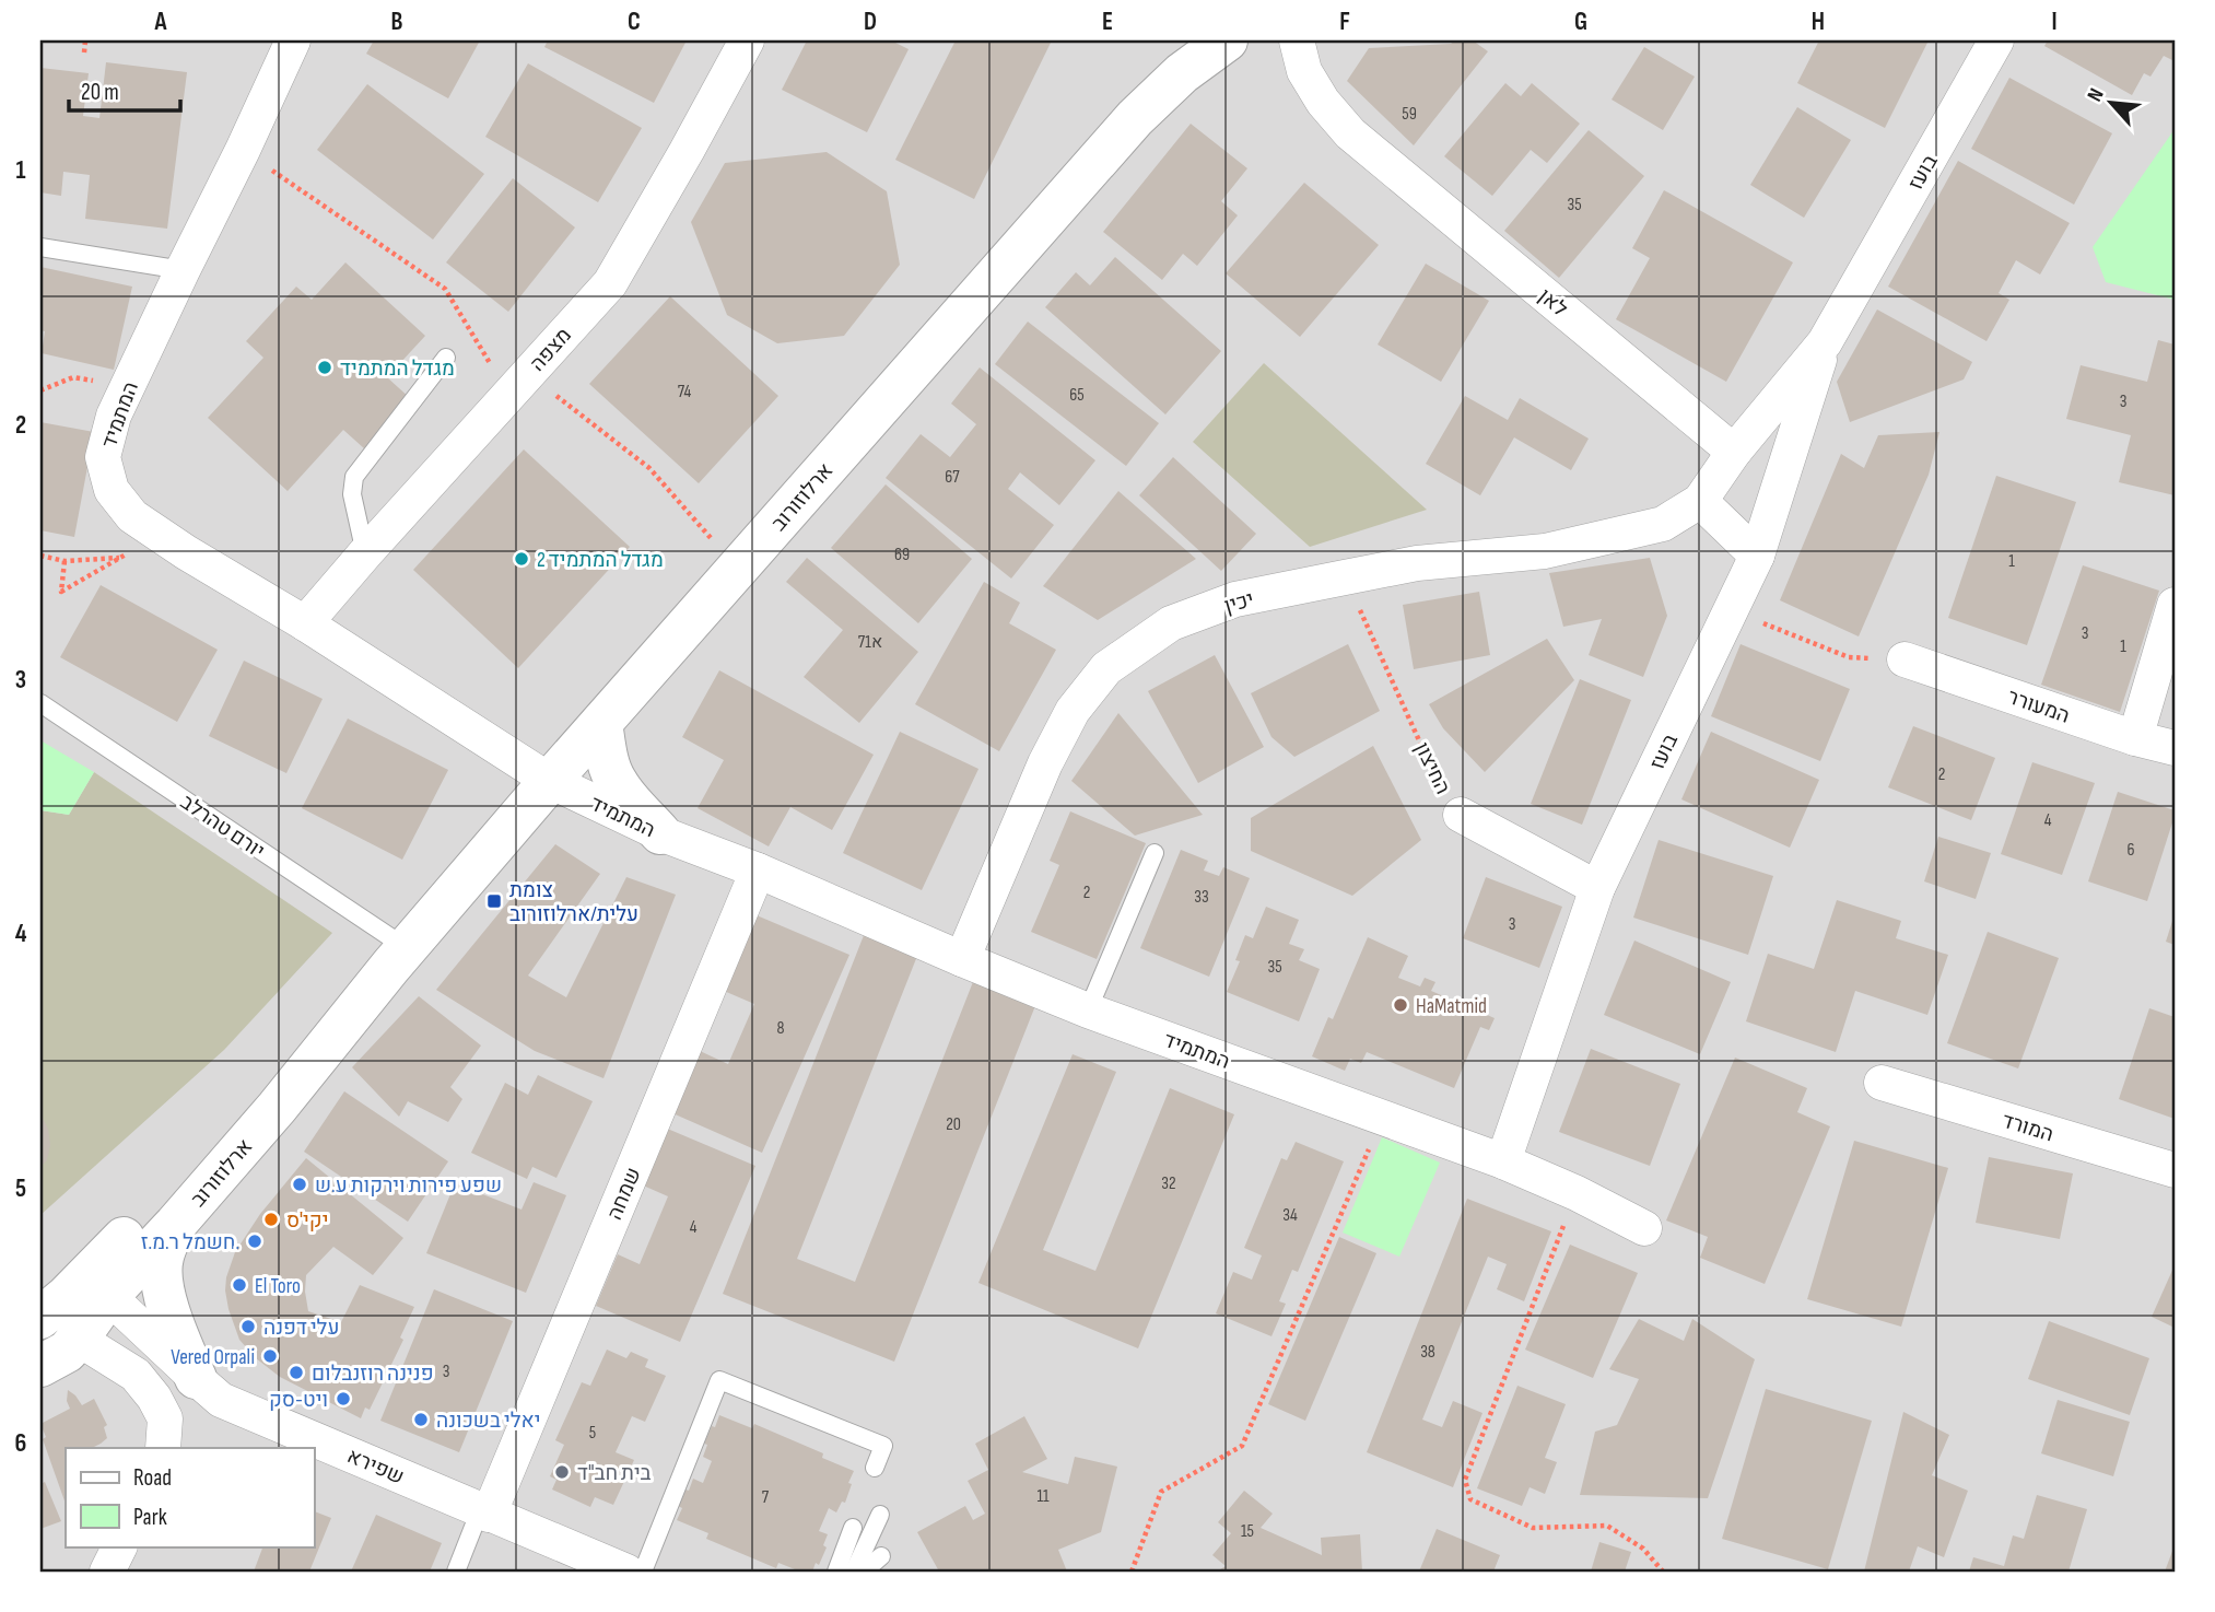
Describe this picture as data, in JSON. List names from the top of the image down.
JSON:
{
  "streets": {
    "street": [
      "בועז",
      "לאן",
      "מצפה",
      "המתמיד",
      "ארלוזורוב",
      "יכין",
      "המעורר",
      "החיצון",
      "המורד",
      "שמחה",
      "שפירא"
    ],
    "lane": ["יורם טהרלב"]
  },
  "crossings": [
    ["בועז", "לאן"],
    ["בועז", "המתמיד"],
    ["בועז", "החיצון"],
    ["מצפה", "המתמיד"],
    ["המתמיד", "ארלוזורוב"],
    ["המתמיד", "יכין"],
    ["המתמיד", "שמחה"],
    ["ארלוזורוב", "יורם טהרלב"],
    ["ארלוזורוב", "שפירא"],
    ["יכין", "החיצון"],
    ["שמחה", "שפירא"]
  ],
  "places": {
    "other": [
      "מגדל המתמיד",
      "מגדל המתמיד 2",
      "HaMatmid",
      "שפע פירות וירקות ע.ש",
      "יקי'ס",
      "חשמל ר.מ.ז.",
      "El Toro",
      "עלי דפנה",
      "Vered Orpali",
      "פנינה רוזנבלום",
      "ויט-סק",
      "יאלי בשכונה",
      "בית חב\"ד"
    ],
    "transit": ["צומת עלית/ארלוזורוב"]
  },
  "house_numbers": [
    "59",
    "35",
    "74",
    "65",
    "3",
    "67",
    "69",
    "1",
    "3",
    "71א",
    "1",
    "2",
    "4",
    "6",
    "2",
    "33",
    "3",
    "35",
    "8",
    "20",
    "32",
    "34",
    "4",
    "38",
    "3",
    "5",
    "11",
    "7",
    "15"
  ],
  "legend": ["Road", "Park"],
  "scale_bar": "20 m",
  "north": "top left",
  "grid": {
    "columns": [
      "A",
      "B",
      "C",
      "D",
      "E",
      "F",
      "G",
      "H",
      "I"
    ],
    "rows": [
      "1",
      "2",
      "3",
      "4",
      "5",
      "6"
    ]
  }
}
